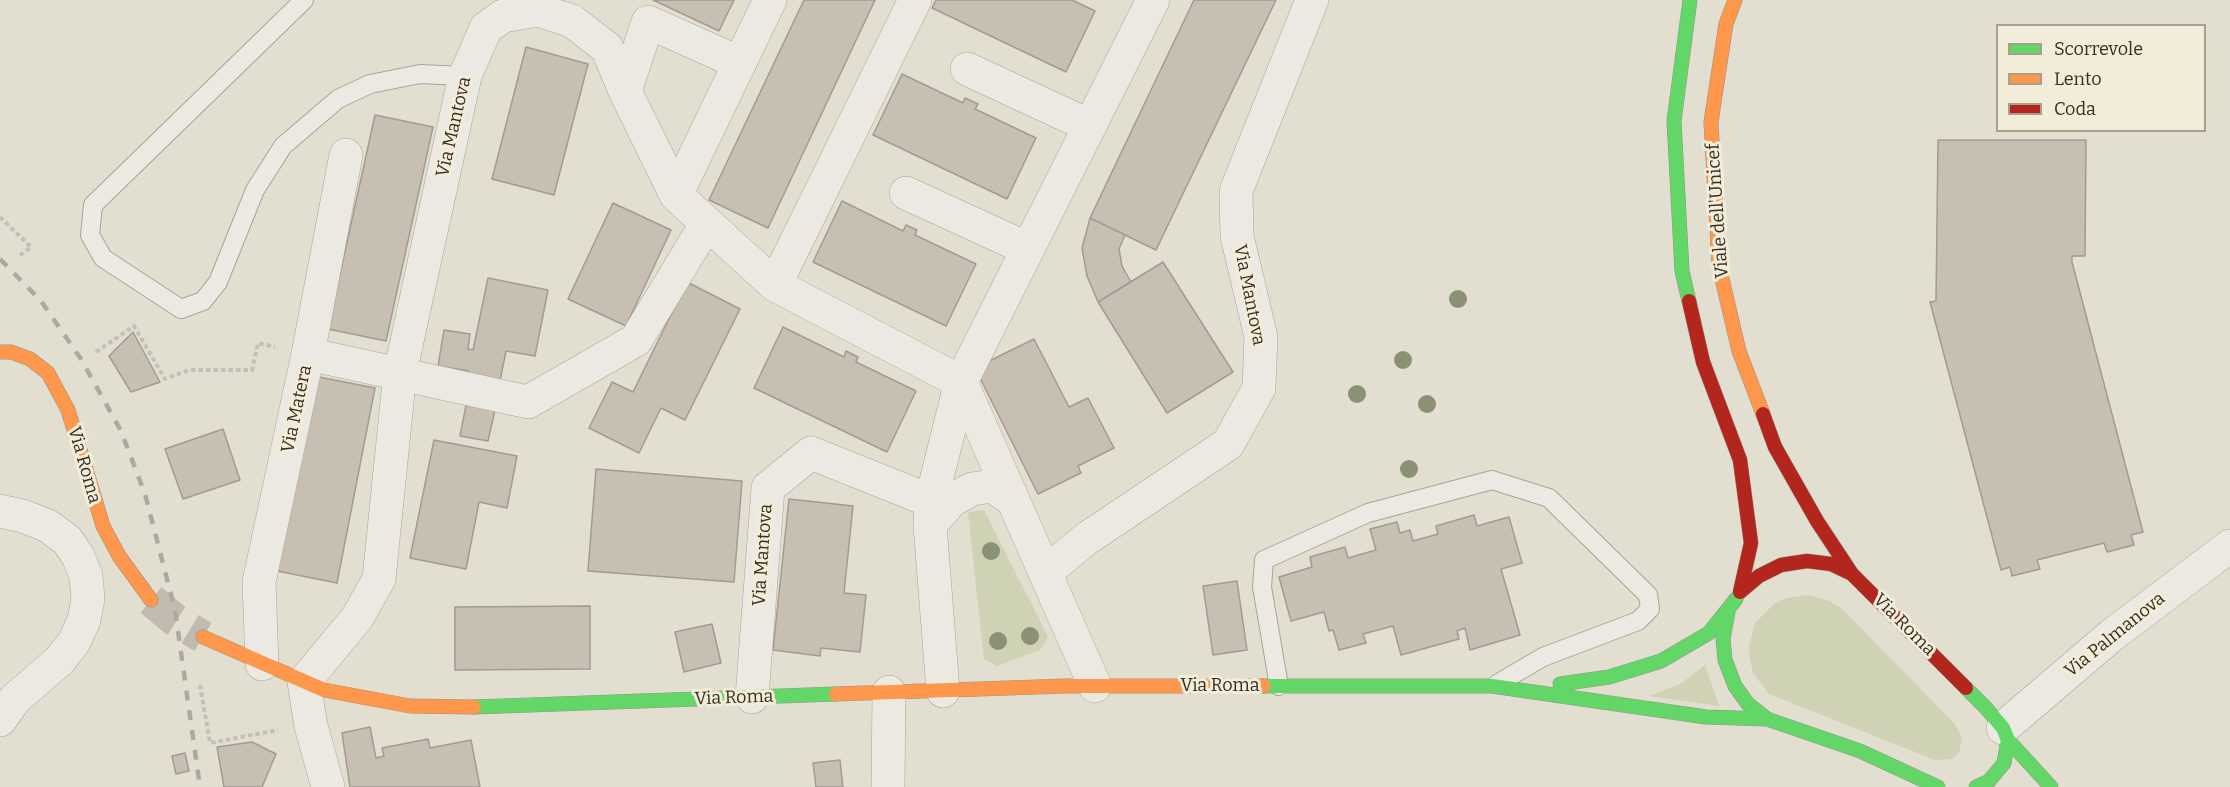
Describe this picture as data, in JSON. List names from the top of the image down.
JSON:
{
  "streets": {
    "street": [
      "Via Mantova",
      "Viale dell'Unicef",
      "Via Matera",
      "Via Roma",
      "Via Palmanova"
    ]
  },
  "crossings": [
    ["Via Mantova", "Via Roma"],
    ["Viale dell'Unicef", "Via Roma"],
    ["Via Matera", "Via Roma"],
    ["Via Roma", "Via Palmanova"]
  ],
  "legend": ["Scorrevole", "Lento", "Coda"]
}
